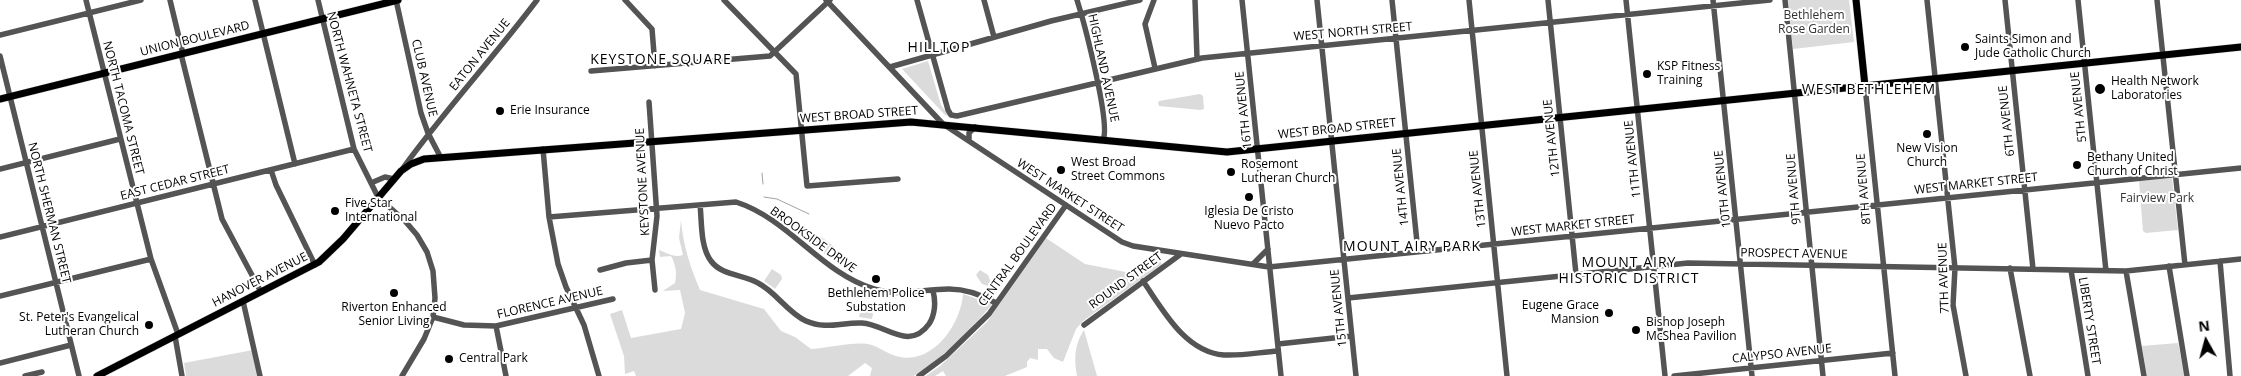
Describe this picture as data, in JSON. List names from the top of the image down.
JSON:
{
  "streets": {
    "main road": [
      "UNION BOULEVARD",
      "WEST BROAD STREET",
      "8TH AVENUE",
      "HANOVER AVENUE"
    ],
    "street": [
      "WEST NORTH STREET",
      "EATON AVENUE",
      "HIGHLAND AVENUE",
      "CLUB AVENUE",
      "NORTH WAHNETA STREET",
      "5TH AVENUE",
      "NORTH TACOMA STREET",
      "16TH AVENUE",
      "6TH AVENUE",
      "12TH AVENUE",
      "11TH AVENUE",
      "KEYSTONE AVENUE",
      "EAST CEDAR STREET",
      "WEST MARKET STREET",
      "14TH AVENUE",
      "13TH AVENUE",
      "10TH AVENUE",
      "9TH AVENUE",
      "NORTH SHERMAN STREET",
      "BROOKSIDE DRIVE",
      "PROSPECT AVENUE",
      "CENTRAL BOULEVARD",
      "7TH AVENUE",
      "ROUND STREET",
      "FLORENCE AVENUE",
      "15TH AVENUE",
      "LIBERTY STREET",
      "CALYPSO AVENUE"
    ]
  },
  "crossings": [
    ["WEST NORTH STREET", "HIGHLAND AVENUE"],
    ["WEST NORTH STREET", "16TH AVENUE"],
    ["WEST NORTH STREET", "12TH AVENUE"],
    ["WEST NORTH STREET", "11TH AVENUE"],
    ["WEST NORTH STREET", "14TH AVENUE"],
    ["WEST NORTH STREET", "13TH AVENUE"],
    ["WEST NORTH STREET", "10TH AVENUE"],
    ["WEST NORTH STREET", "15TH AVENUE"],
    ["UNION BOULEVARD", "CLUB AVENUE"],
    ["UNION BOULEVARD", "NORTH WAHNETA STREET"],
    ["UNION BOULEVARD", "NORTH TACOMA STREET"],
    ["UNION BOULEVARD", "NORTH SHERMAN STREET"],
    ["EATON AVENUE", "CLUB AVENUE"],
    ["EATON AVENUE", "HANOVER AVENUE"],
    ["HIGHLAND AVENUE", "WEST BROAD STREET"],
    ["CLUB AVENUE", "WEST BROAD STREET"],
    ["CLUB AVENUE", "HANOVER AVENUE"],
    ["NORTH WAHNETA STREET", "EAST CEDAR STREET"],
    ["NORTH WAHNETA STREET", "HANOVER AVENUE"],
    ["NORTH WAHNETA STREET", "FLORENCE AVENUE"],
    ["5TH AVENUE", "WEST BROAD STREET"],
    ["5TH AVENUE", "WEST MARKET STREET"],
    ["5TH AVENUE", "PROSPECT AVENUE"],
    ["NORTH TACOMA STREET", "EAST CEDAR STREET"],
    ["NORTH TACOMA STREET", "HANOVER AVENUE"],
    ["16TH AVENUE", "WEST BROAD STREET"],
    ["16TH AVENUE", "WEST MARKET STREET"],
    ["WEST BROAD STREET", "6TH AVENUE"],
    ["WEST BROAD STREET", "12TH AVENUE"],
    ["WEST BROAD STREET", "11TH AVENUE"],
    ["WEST BROAD STREET", "KEYSTONE AVENUE"],
    ["WEST BROAD STREET", "WEST MARKET STREET"],
    ["WEST BROAD STREET", "14TH AVENUE"],
    ["WEST BROAD STREET", "13TH AVENUE"],
    ["WEST BROAD STREET", "10TH AVENUE"],
    ["WEST BROAD STREET", "9TH AVENUE"],
    ["WEST BROAD STREET", "8TH AVENUE"],
    ["WEST BROAD STREET", "7TH AVENUE"],
    ["WEST BROAD STREET", "HANOVER AVENUE"],
    ["WEST BROAD STREET", "15TH AVENUE"],
    ["6TH AVENUE", "WEST MARKET STREET"],
    ["6TH AVENUE", "PROSPECT AVENUE"],
    ["12TH AVENUE", "WEST MARKET STREET"],
    ["12TH AVENUE", "PROSPECT AVENUE"],
    ["11TH AVENUE", "WEST MARKET STREET"],
    ["11TH AVENUE", "PROSPECT AVENUE"],
    ["EAST CEDAR STREET", "NORTH SHERMAN STREET"],
    ["WEST MARKET STREET", "14TH AVENUE"],
    ["WEST MARKET STREET", "13TH AVENUE"],
    ["WEST MARKET STREET", "10TH AVENUE"],
    ["WEST MARKET STREET", "9TH AVENUE"],
    ["WEST MARKET STREET", "8TH AVENUE"],
    ["WEST MARKET STREET", "CENTRAL BOULEVARD"],
    ["WEST MARKET STREET", "7TH AVENUE"],
    ["WEST MARKET STREET", "ROUND STREET"],
    ["WEST MARKET STREET", "15TH AVENUE"],
    ["13TH AVENUE", "PROSPECT AVENUE"],
    ["10TH AVENUE", "PROSPECT AVENUE"],
    ["10TH AVENUE", "CALYPSO AVENUE"],
    ["9TH AVENUE", "PROSPECT AVENUE"],
    ["9TH AVENUE", "CALYPSO AVENUE"],
    ["8TH AVENUE", "PROSPECT AVENUE"],
    ["8TH AVENUE", "CALYPSO AVENUE"],
    ["BROOKSIDE DRIVE", "CENTRAL BOULEVARD"],
    ["PROSPECT AVENUE", "7TH AVENUE"],
    ["PROSPECT AVENUE", "15TH AVENUE"],
    ["PROSPECT AVENUE", "LIBERTY STREET"]
  ],
  "districts": [
    "HILLTOP",
    "KEYSTONE SQUARE",
    "WEST BETHLEHEM",
    "MOUNT AIRY PARK",
    "MOUNT AIRY HISTORIC DISTRICT"
  ],
  "parks": ["Bethlehem Rose Garden", "Fairview Park"],
  "places": [
    "Saints Simon and Jude Catholic Church",
    "KSP Fitness Training",
    "Health Network Laboratories",
    "Erie Insurance",
    "New Vision Church",
    "Bethany United Church of Christ",
    "West Broad Street Commons",
    "Rosemont Lutheran Church",
    "Iglesia De Cristo Nuevo Pacto",
    "Five Star International",
    "Bethlehem Police Substation",
    "Riverton Enhanced Senior Living",
    "Eugene Grace Mansion",
    "St. Peter's Evangelical Lutheran Church",
    "Bishop Joseph McShea Pavilion",
    "Central Park"
  ],
  "north": "top"
}
